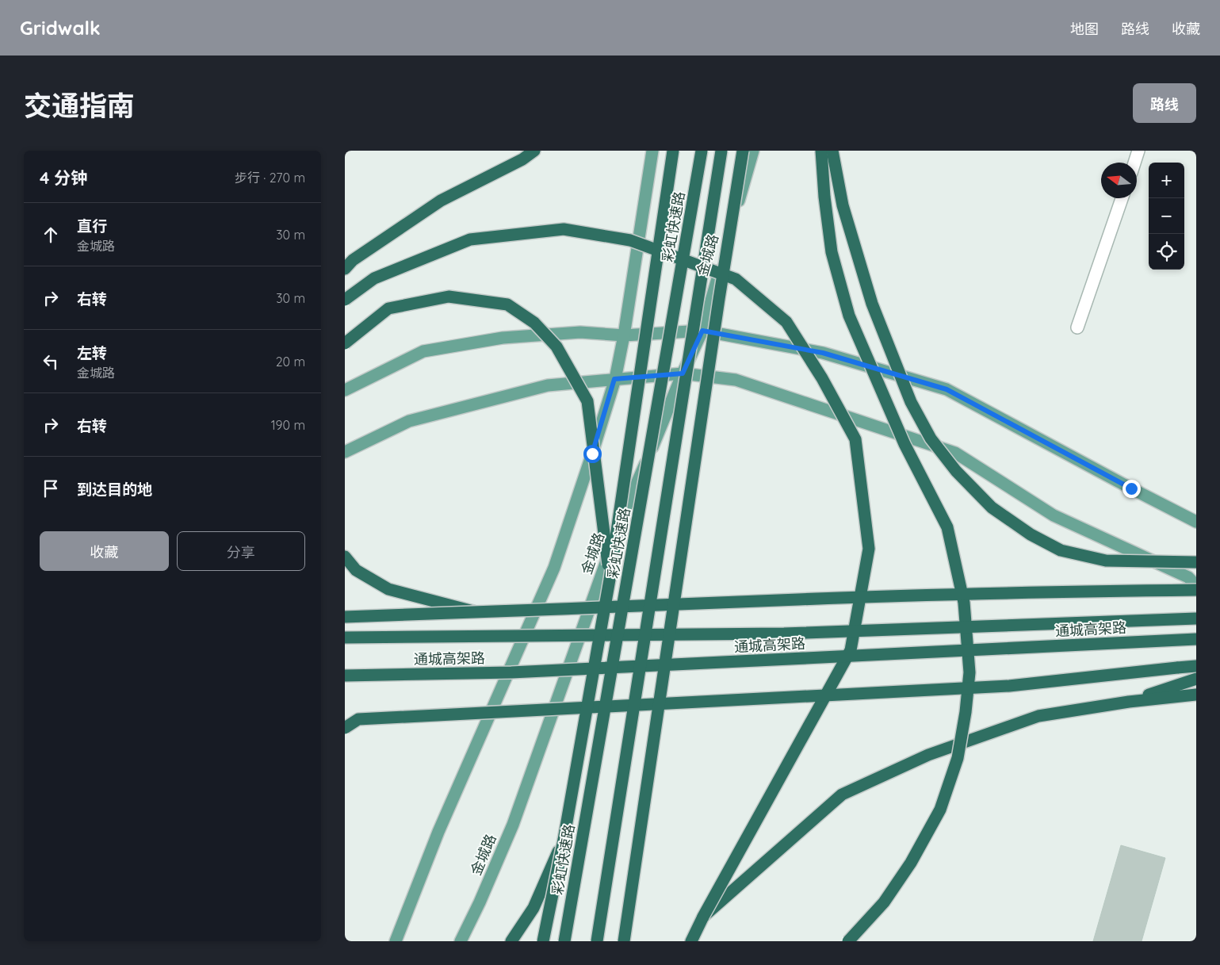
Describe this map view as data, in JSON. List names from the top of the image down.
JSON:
{
  "streets": {
    "highway": ["彩虹快速路", "通城高架路"],
    "main road": ["金城路"]
  },
  "north": "left",
  "page": {
    "header": "Gridwalk",
    "nav": ["地图", "路线", "收藏"],
    "title": "交通指南",
    "buttons": [
      "路线",
      ["收藏", "分享"]
    ],
    "heading": ["4 分钟", "步行 · 270 m"],
    "map_buttons": ["+", "−"],
    "list": [
      ["直行", "金城路", "30 m"],
      ["右转", "30 m"],
      ["左转", "金城路", "20 m"],
      ["右转", "190 m"],
      "到达目的地"
    ]
  }
}
